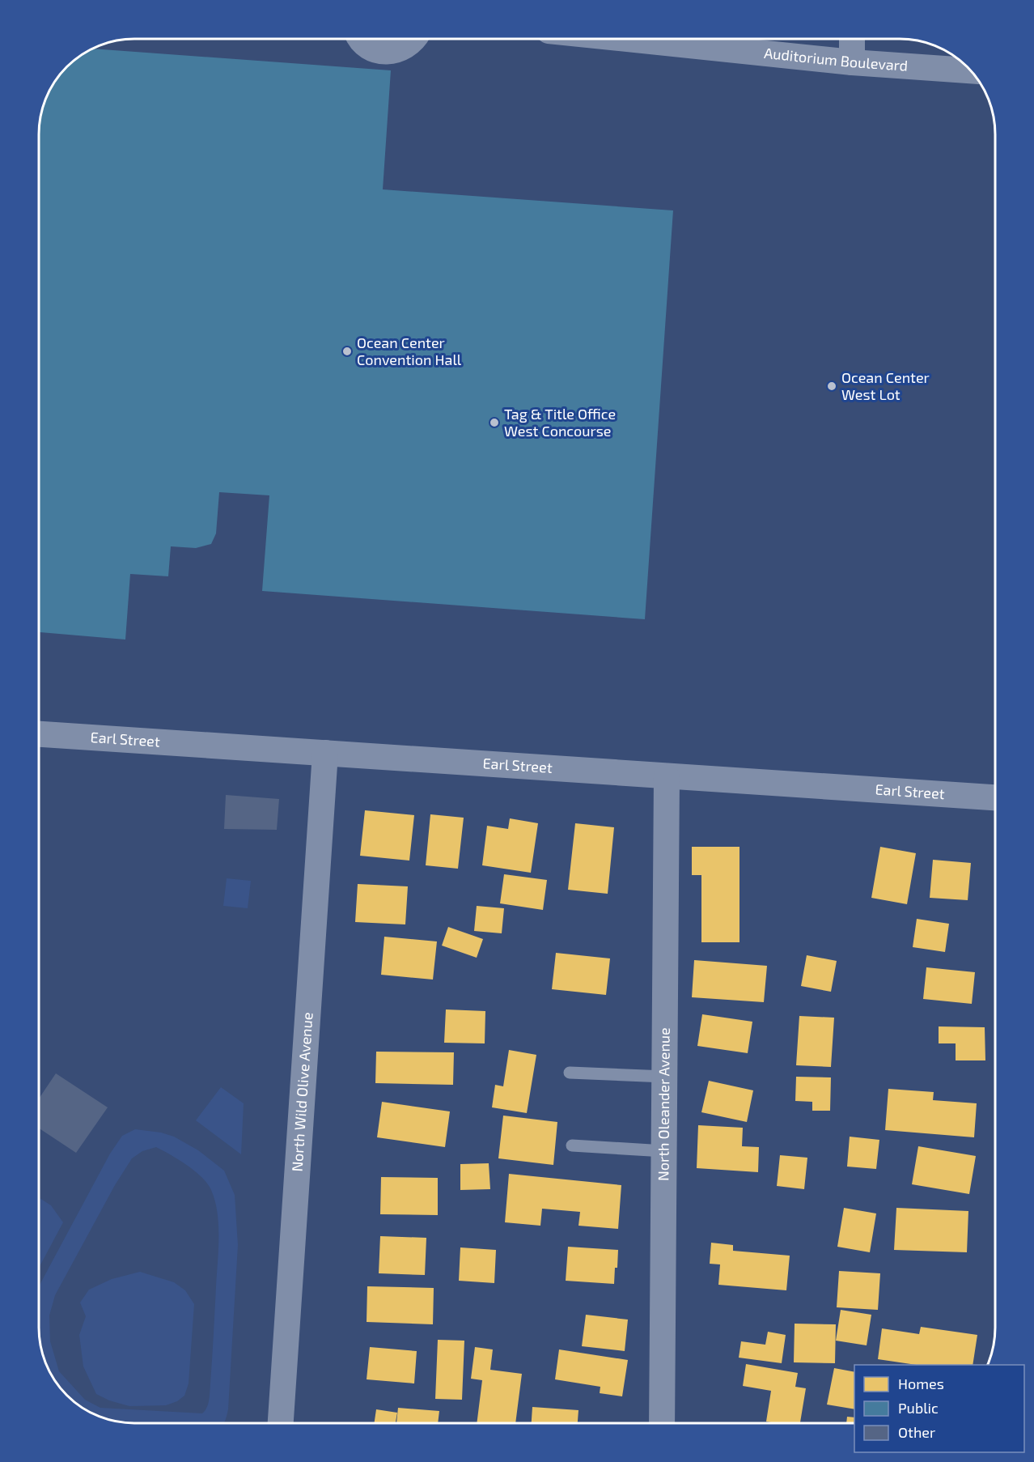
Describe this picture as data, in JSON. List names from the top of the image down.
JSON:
{
  "streets": {
    "street": [
      "Auditorium Boulevard",
      "Earl Street",
      "North Wild Olive Avenue",
      "North Oleander Avenue"
    ]
  },
  "crossings": [
    ["Earl Street", "North Wild Olive Avenue"],
    ["Earl Street", "North Oleander Avenue"]
  ],
  "places": ["Ocean Center Convention Hall", "Ocean Center West Lot", "Tag & Title Office West Concourse"],
  "legend": ["Homes", "Public", "Other"]
}
